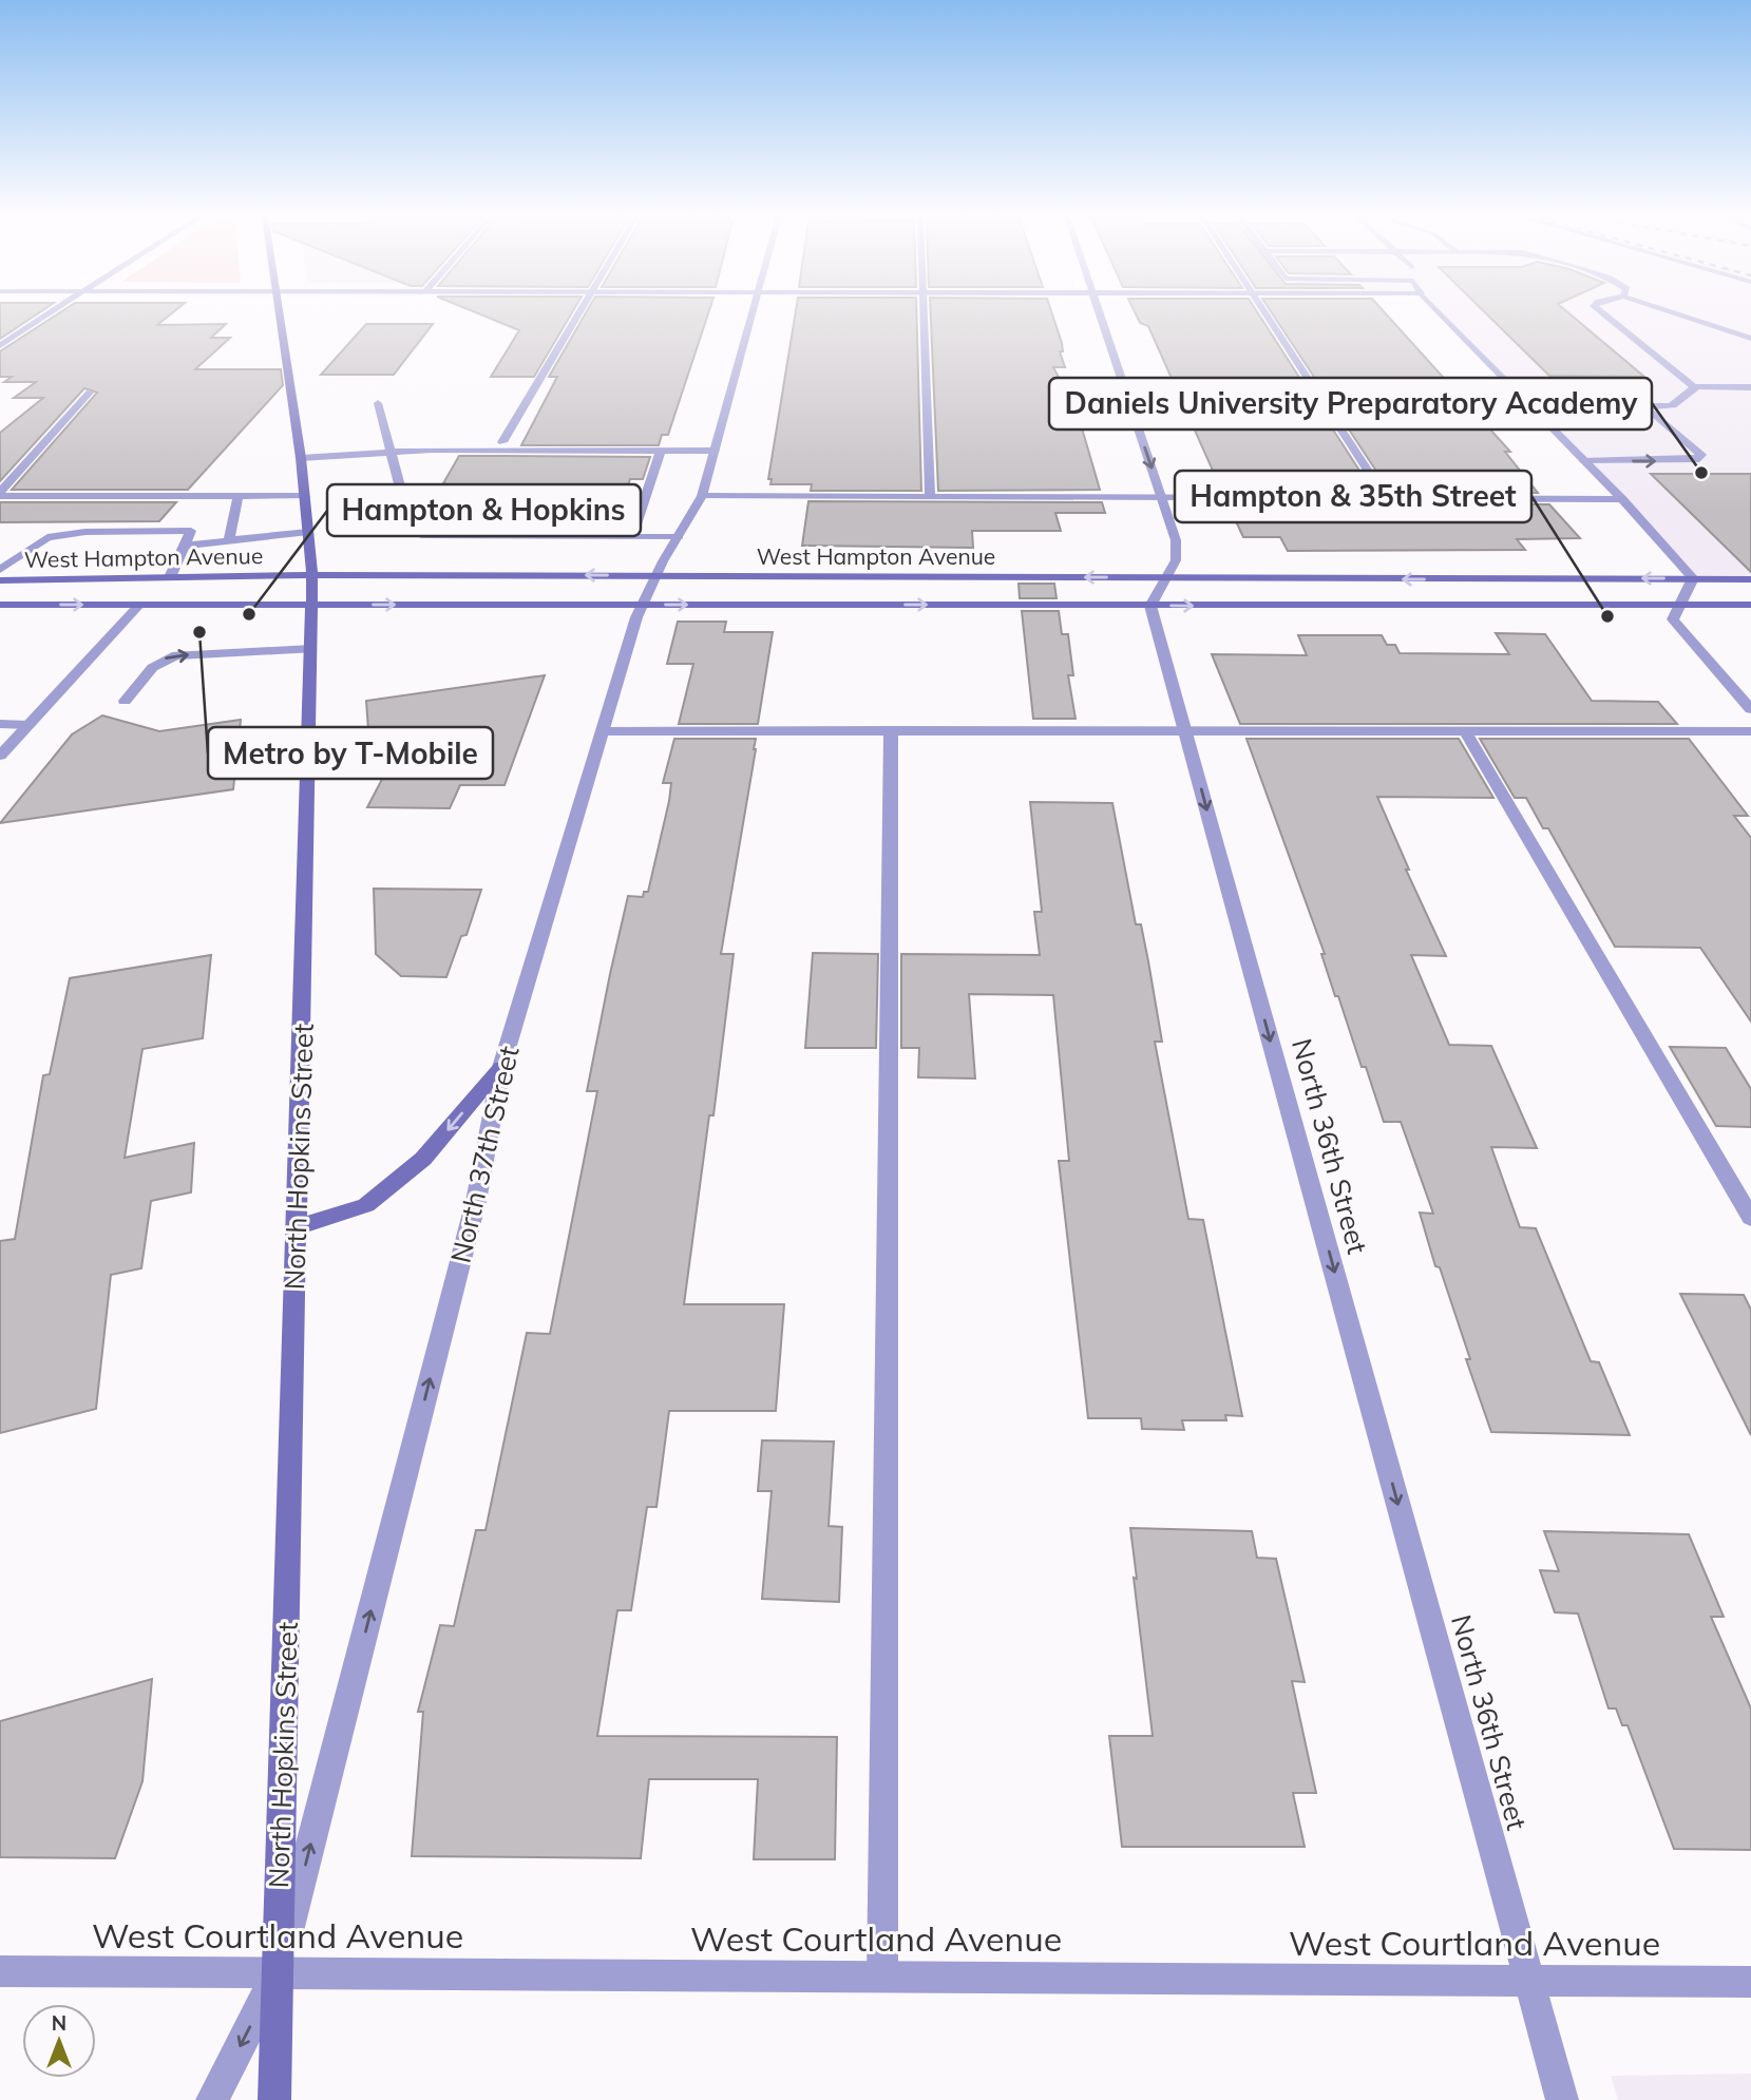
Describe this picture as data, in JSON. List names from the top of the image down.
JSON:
{
  "streets": {
    "main road": ["West Hampton Avenue", "North Hopkins Street"],
    "street": ["North 36th Street", "North 37th Street", "West Courtland Avenue"]
  },
  "crossings": [
    ["West Hampton Avenue", "North 36th Street"],
    ["West Hampton Avenue", "North 37th Street"],
    ["West Hampton Avenue", "North Hopkins Street"],
    ["North 36th Street", "West Courtland Avenue"],
    ["North 37th Street", "North Hopkins Street"],
    ["North 37th Street", "West Courtland Avenue"],
    ["North Hopkins Street", "West Courtland Avenue"]
  ],
  "one_way": ["North 36th Street"],
  "places": [
    "Daniels University Preparatory Academy",
    "Hampton & Hopkins",
    "Hampton & 35th Street",
    "Metro by T-Mobile"
  ],
  "north": "top"
}
